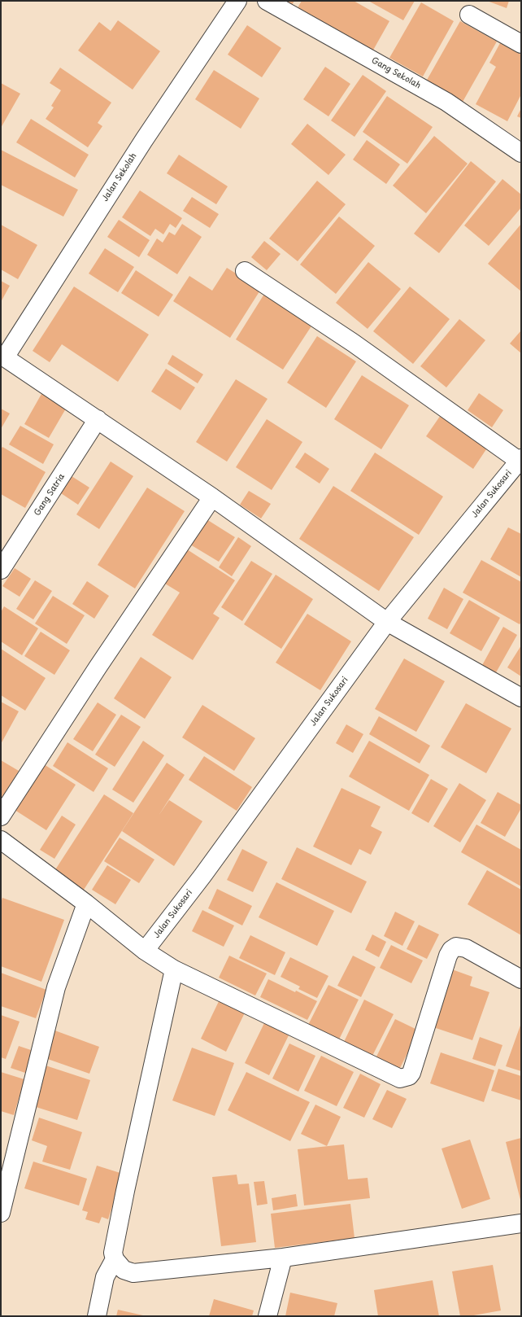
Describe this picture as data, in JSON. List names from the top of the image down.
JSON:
{
  "streets": {
    "street": [
      "Gang Sekolah",
      "Jalan Sekolah",
      "Jalan Sukosari",
      "Gang Satria"
    ]
  }
}
